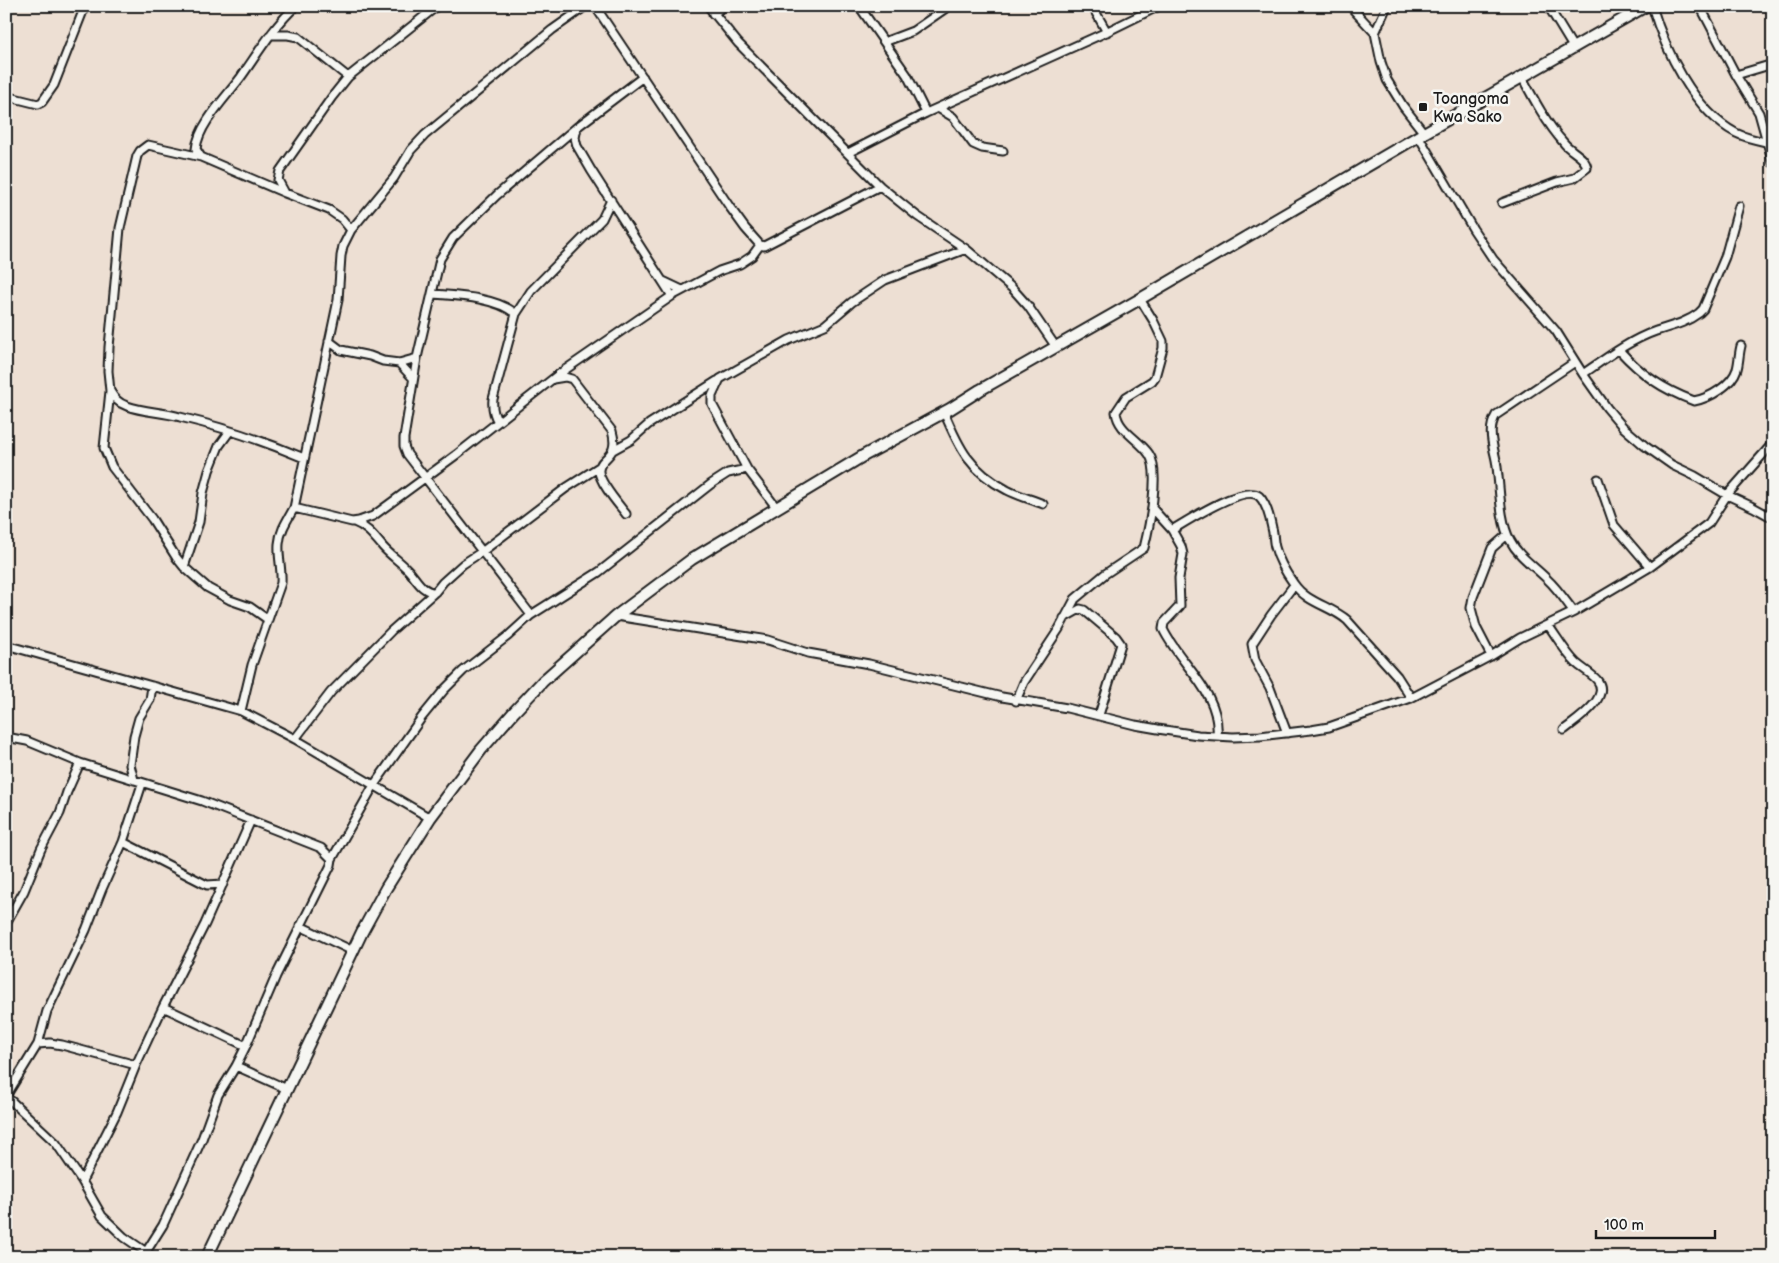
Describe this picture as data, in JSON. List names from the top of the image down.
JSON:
{
  "places": {
    "transit": ["Toangoma Kwa Sako"]
  },
  "scale_bar": "100 m"
}
